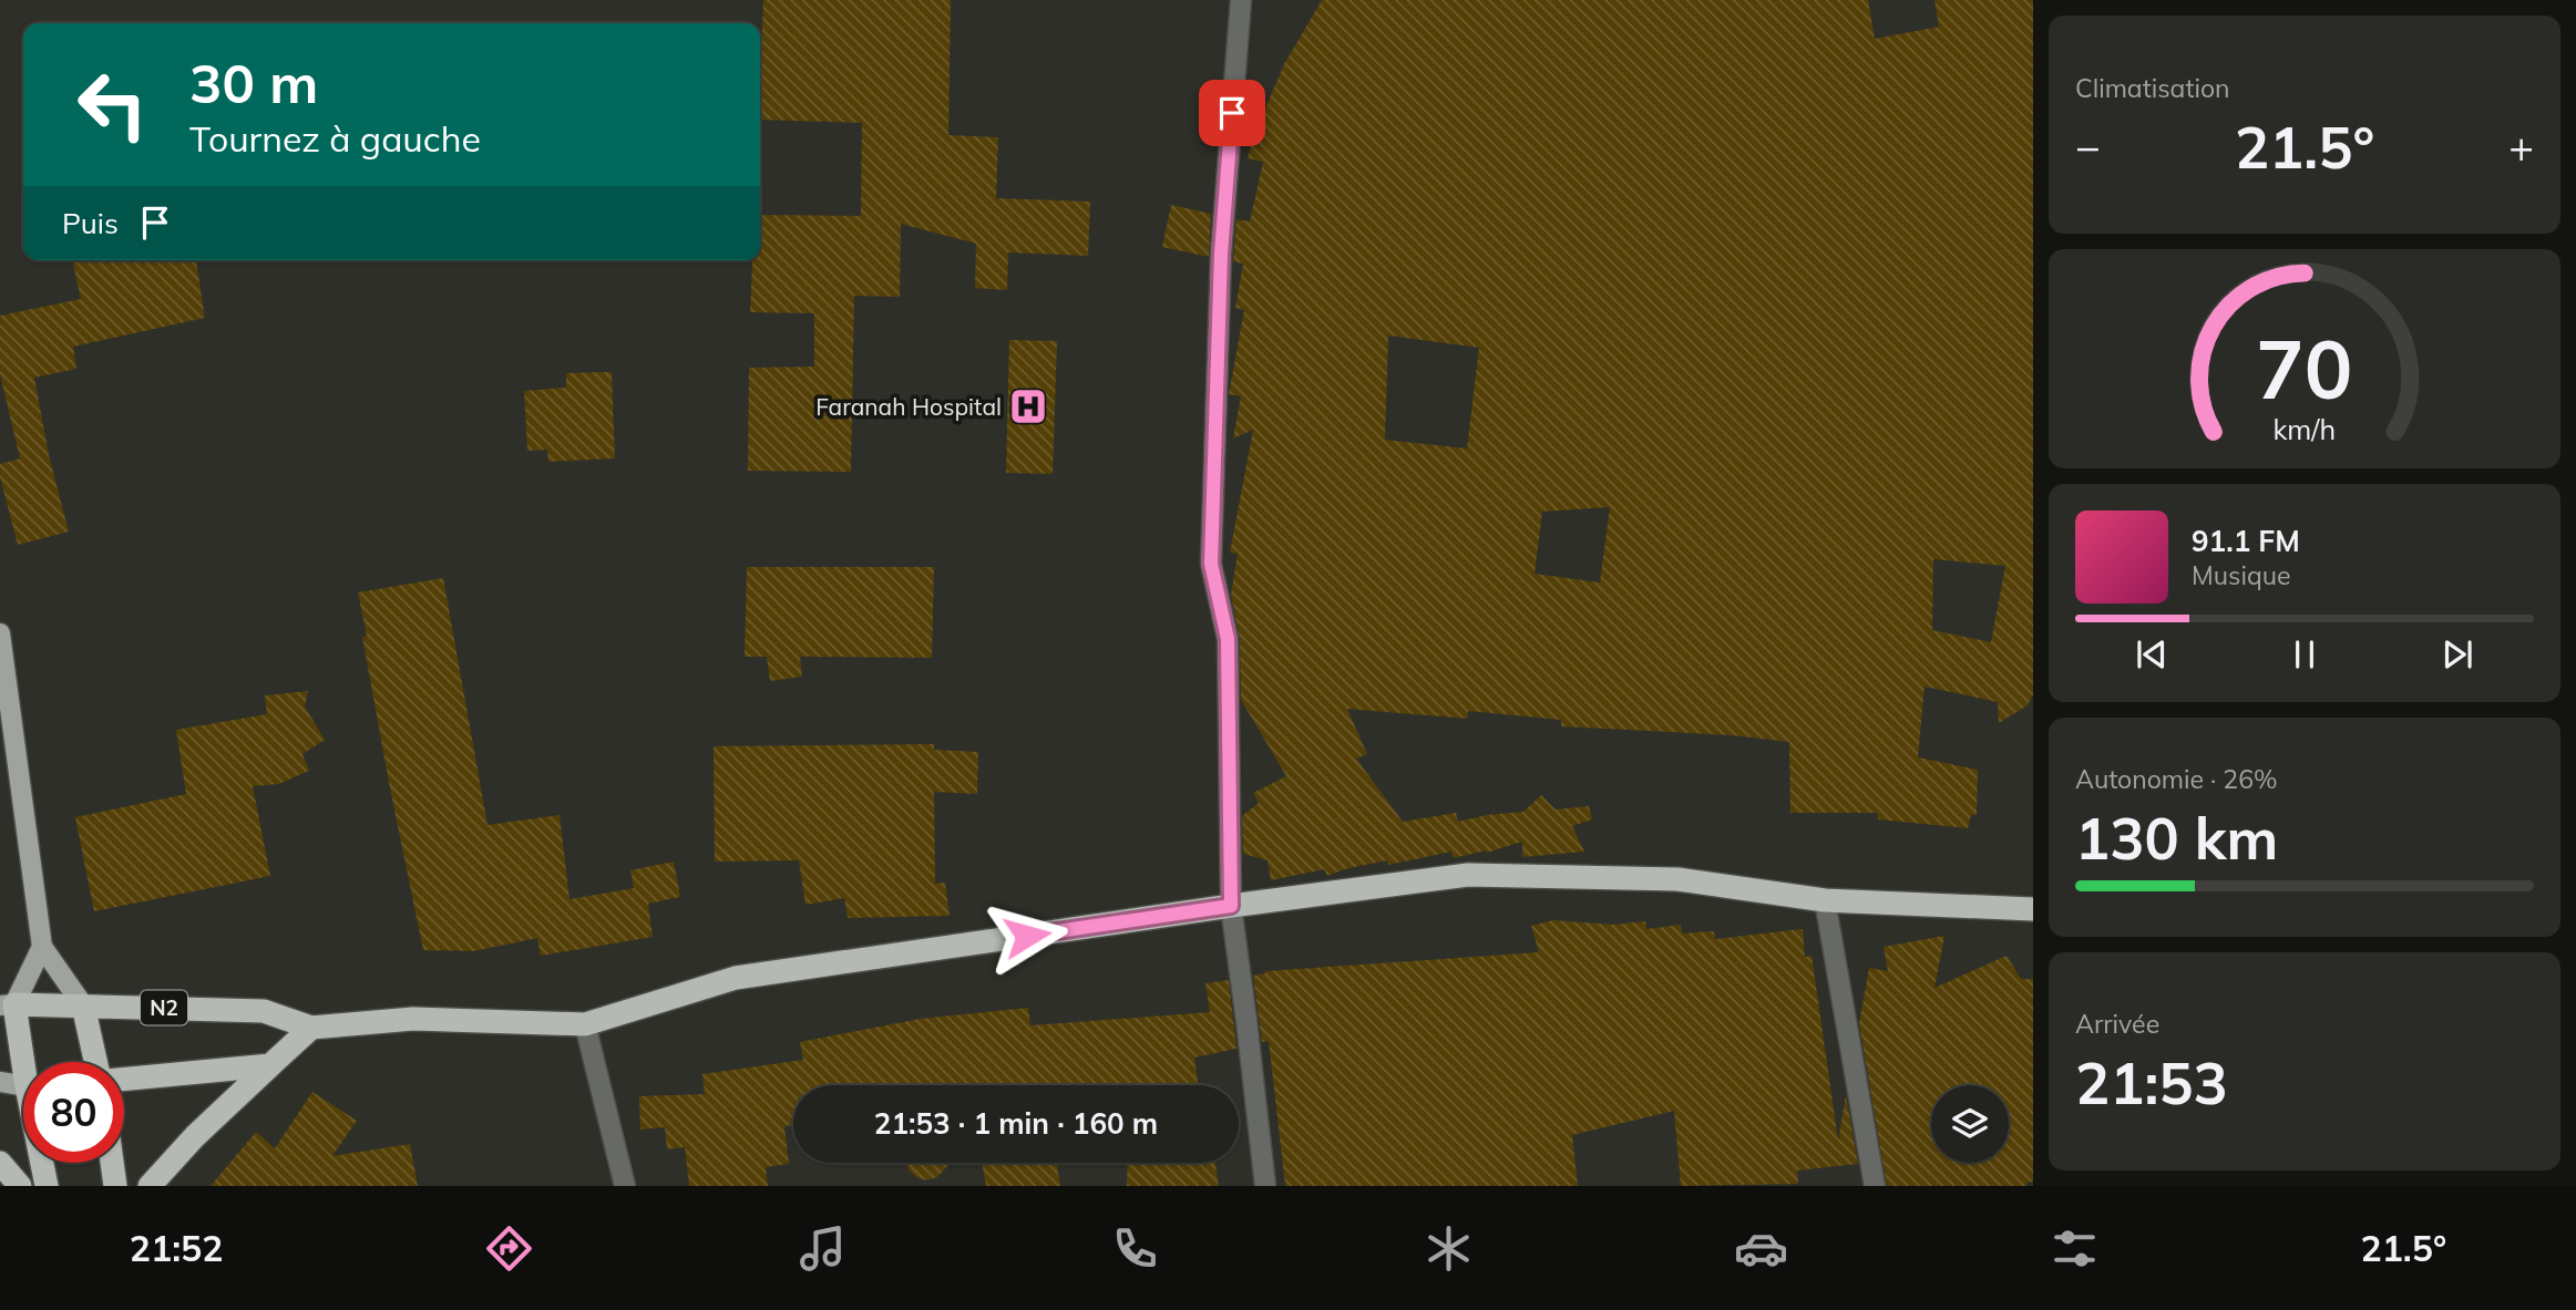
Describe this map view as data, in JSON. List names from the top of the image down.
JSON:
{
  "streets": {
    "highway": ["N2"]
  },
  "places": {
    "hospital": ["Faranah Hospital"]
  },
  "page": {
    "tile": [
      "Climatisation",
      ["Autonomie · 26%", "130 km"],
      ["Arrivée", "21:53"]
    ],
    "turn": ["30 m", "Tournez à gauche"],
    "heat": ["−", "21.5°", "+"],
    "then": "Puis",
    "song": ["91.1 FM", "Musique"],
    "limit": "80",
    "trip": "21:53 · 1 min · 160 m",
    "tabs": ["21:52", "21.5°"],
    "gauge": ["70", "km/h"]
  }
}
